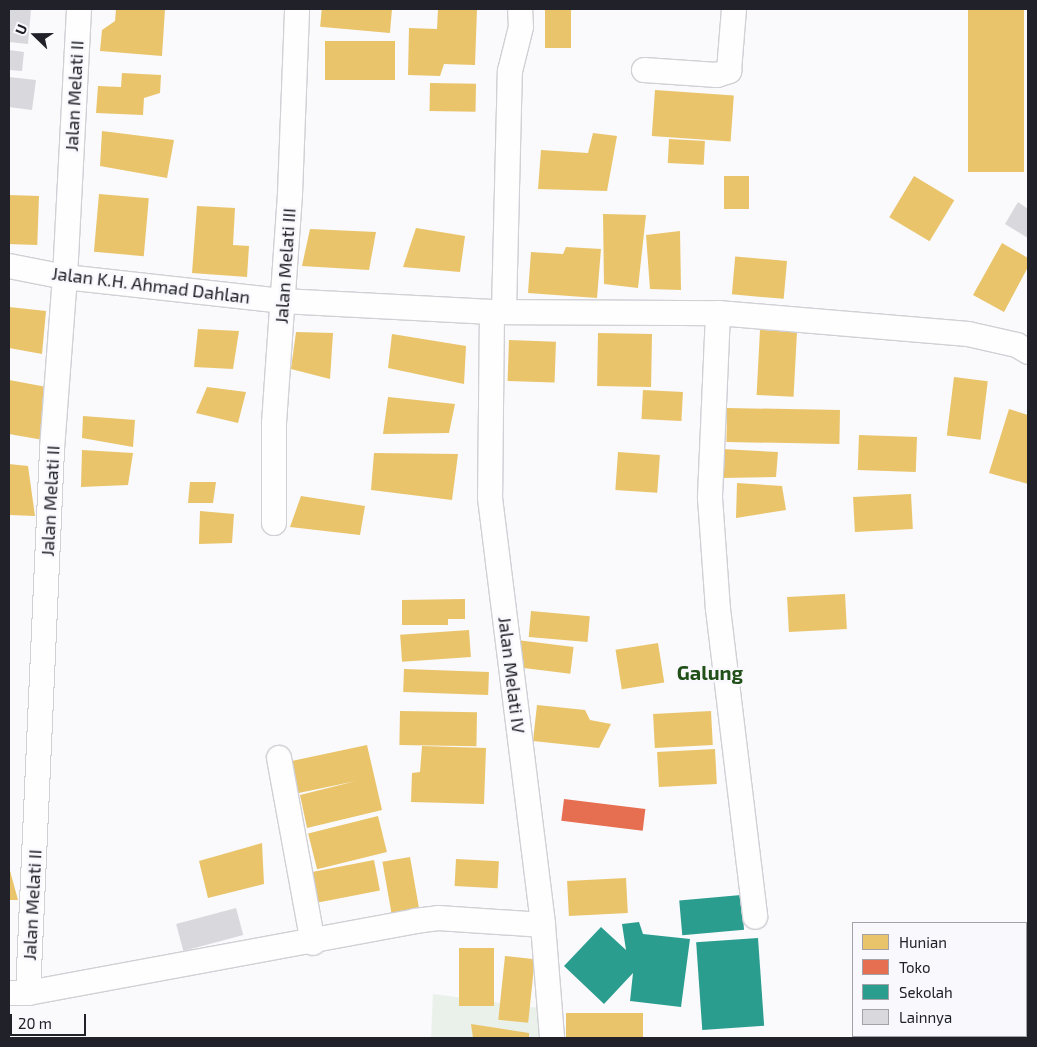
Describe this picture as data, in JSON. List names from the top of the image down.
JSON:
{
  "streets": {
    "street": [
      "Jalan Melati II",
      "Jalan Melati III",
      "Jalan K.H. Ahmad Dahlan",
      "Jalan Melati IV"
    ]
  },
  "crossings": [
    ["Jalan Melati II", "Jalan K.H. Ahmad Dahlan"],
    ["Jalan Melati III", "Jalan K.H. Ahmad Dahlan"],
    ["Jalan K.H. Ahmad Dahlan", "Jalan Melati IV"]
  ],
  "districts": ["Galung"],
  "legend": [
    "Hunian",
    "Toko",
    "Sekolah",
    "Lainnya"
  ],
  "scale_bar": "20 m",
  "north": "left"
}
